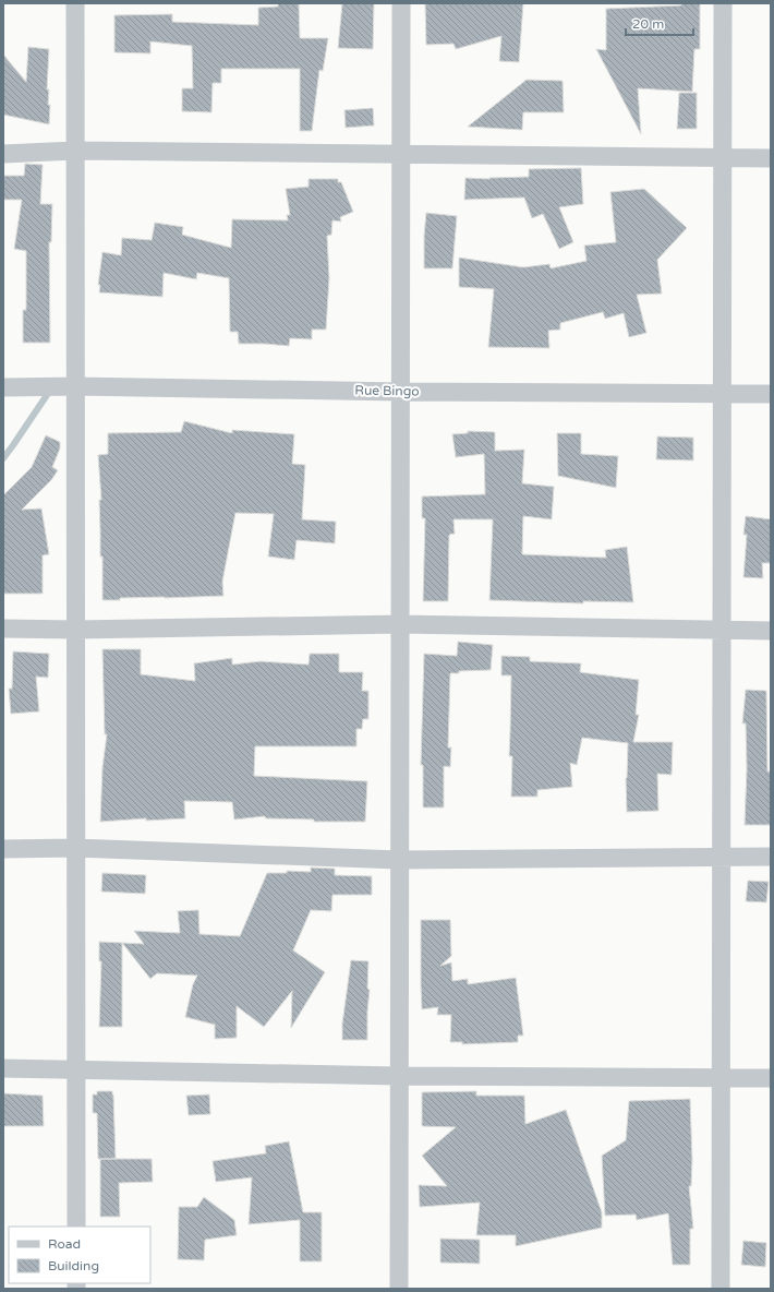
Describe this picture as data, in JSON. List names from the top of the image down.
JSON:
{
  "streets": {
    "street": ["Rue Bingo"]
  },
  "legend": ["Road", "Building"],
  "scale_bar": "20 m"
}
